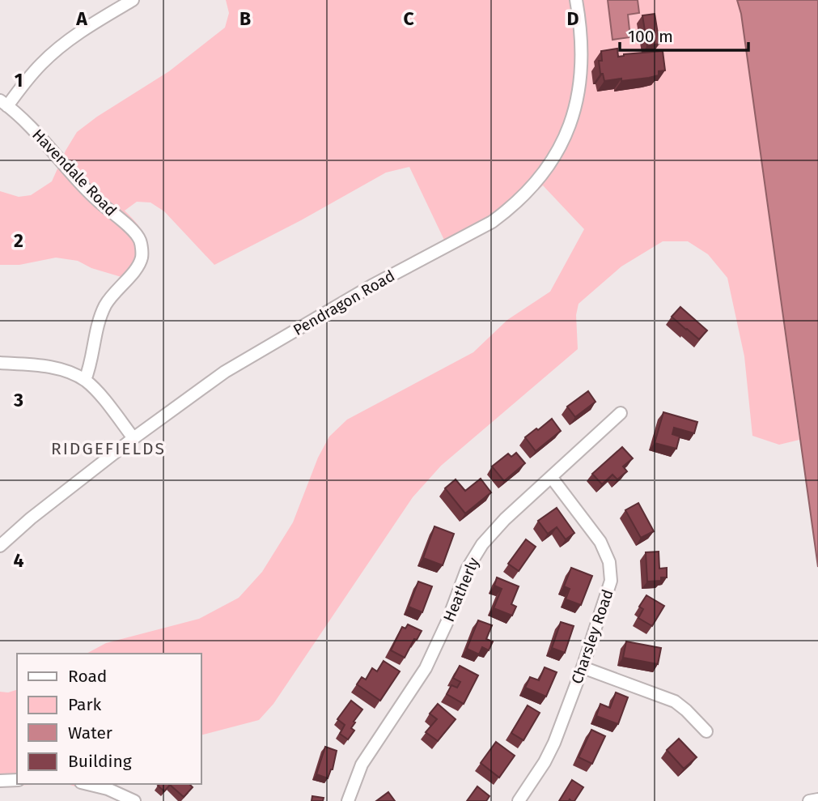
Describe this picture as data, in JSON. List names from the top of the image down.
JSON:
{
  "streets": {
    "street": [
      "Havendale Road",
      "Pendragon Road",
      "Heatherly",
      "Charsley Road"
    ]
  },
  "crossings": [
    ["Heatherly", "Charsley Road"]
  ],
  "districts": ["RIDGEFIELDS"],
  "legend": [
    "Road",
    "Park",
    "Water",
    "Building"
  ],
  "scale_bar": "100 m",
  "grid": {
    "columns": [
      "A",
      "B",
      "C",
      "D"
    ],
    "rows": [
      "1",
      "2",
      "3",
      "4"
    ]
  }
}
